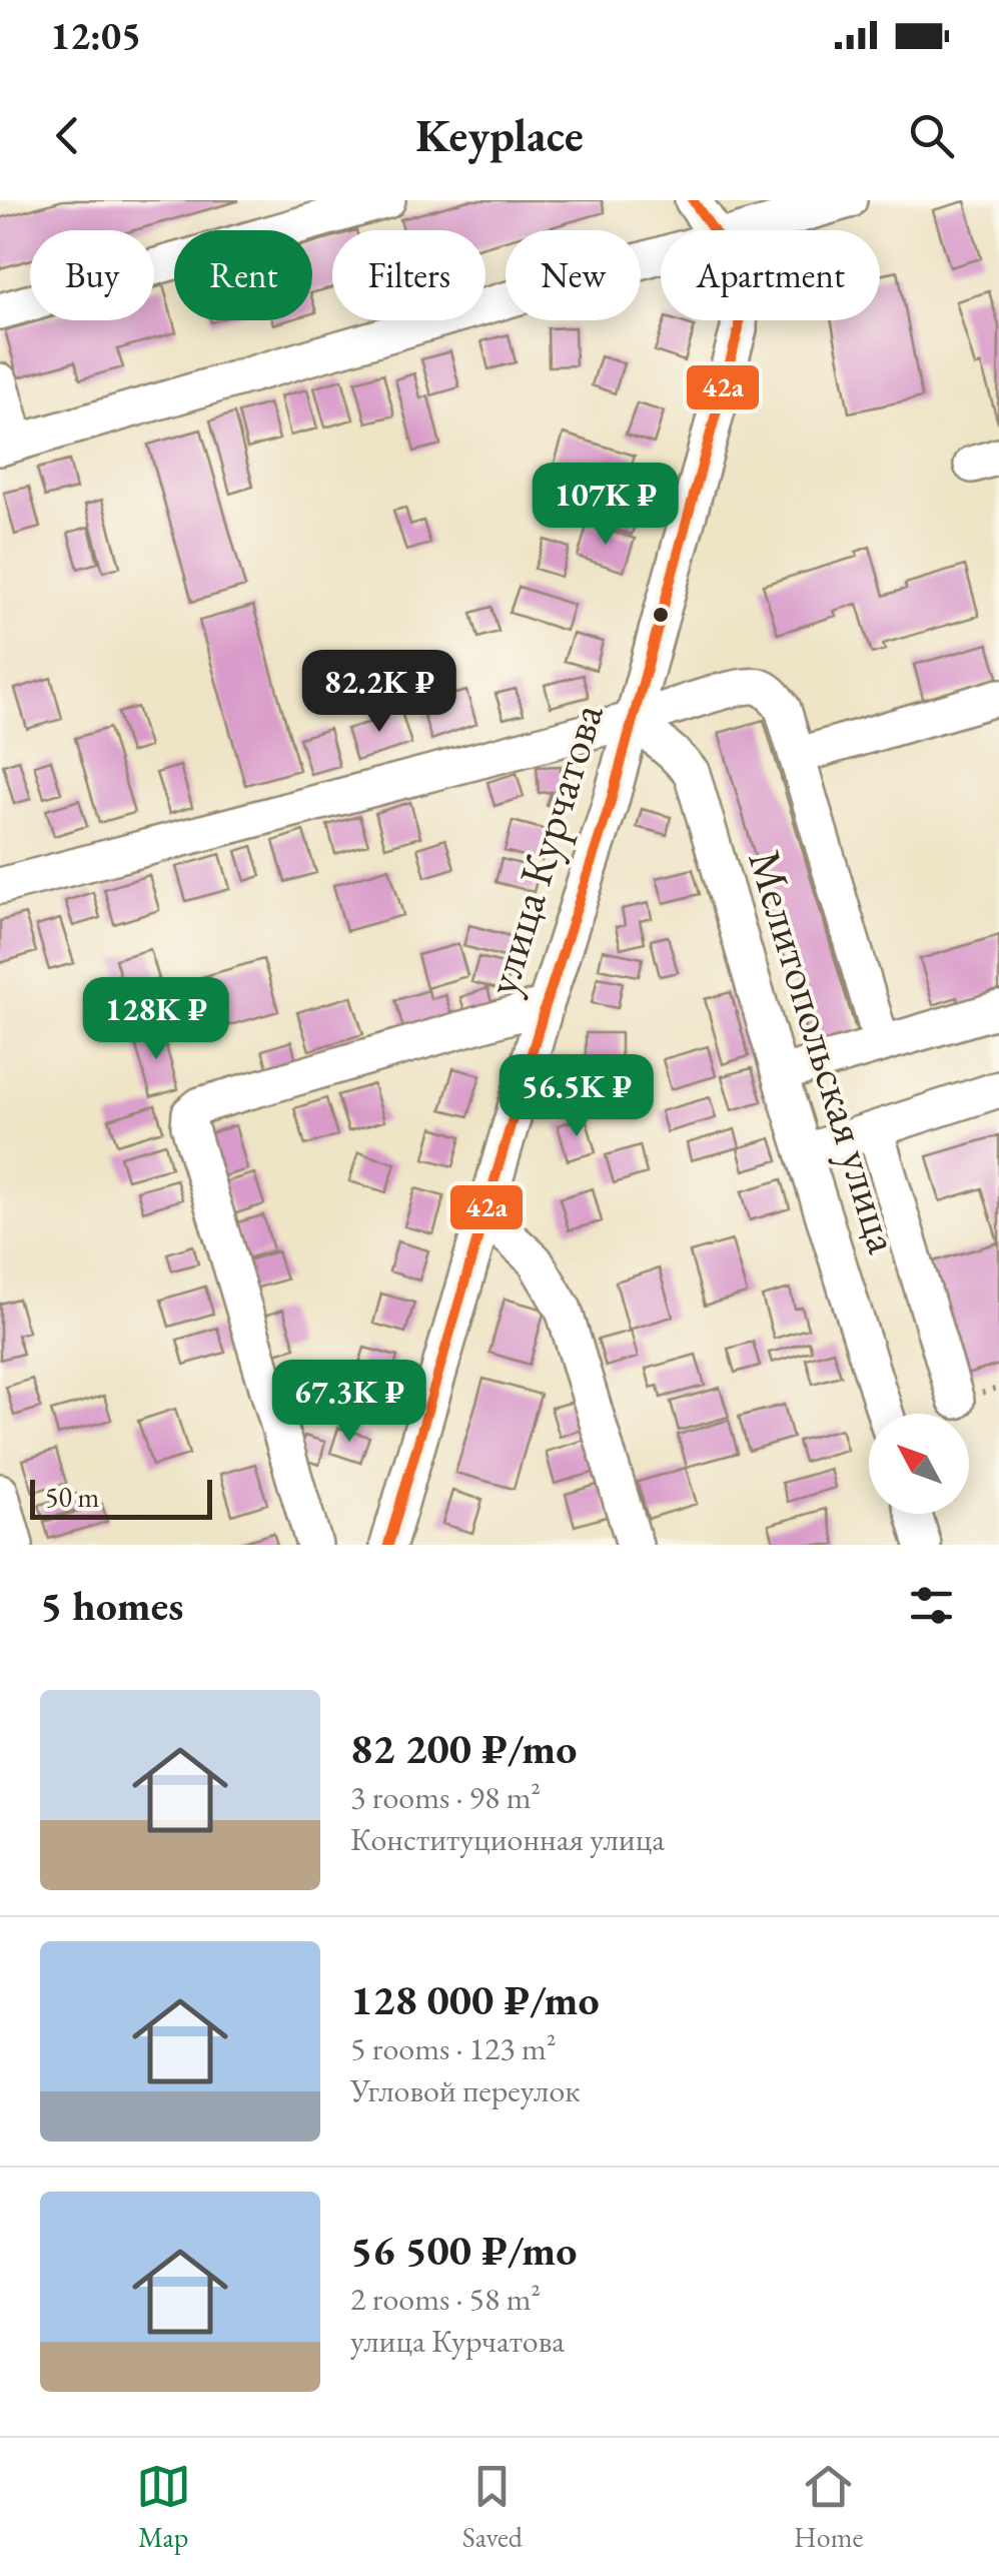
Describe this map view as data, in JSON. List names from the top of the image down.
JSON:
{
  "streets": {
    "street": ["улица Курчатова", "Мелитопольская улица"]
  },
  "crossings": [
    ["улица Курчатова", "Мелитопольская улица"]
  ],
  "lines": ["transit line 42a"],
  "scale_bar": "50 m",
  "north": "top left",
  "page": {
    "status": "12:05",
    "header": "Keyplace",
    "chip": [
      "Buy",
      "Rent",
      "Filters",
      "New",
      "Apartment"
    ],
    "price": [
      "107K ₽",
      "82.2K ₽",
      "128K ₽",
      "56.5K ₽",
      "67.3K ₽"
    ],
    "scale": "50 m",
    "heading": "5 homes",
    "list": [
      {
        "name": "82 200 ₽/mo",
        "note": "3 rooms · 98 m² · Конституционная улица"
      },
      {
        "name": "128 000 ₽/mo",
        "note": "5 rooms · 123 m² · Угловой переулок"
      },
      {
        "name": "56 500 ₽/mo",
        "note": "2 rooms · 58 m² · улица Курчатова"
      }
    ],
    "tabs": ["Map", "Saved", "Home"]
  }
}
